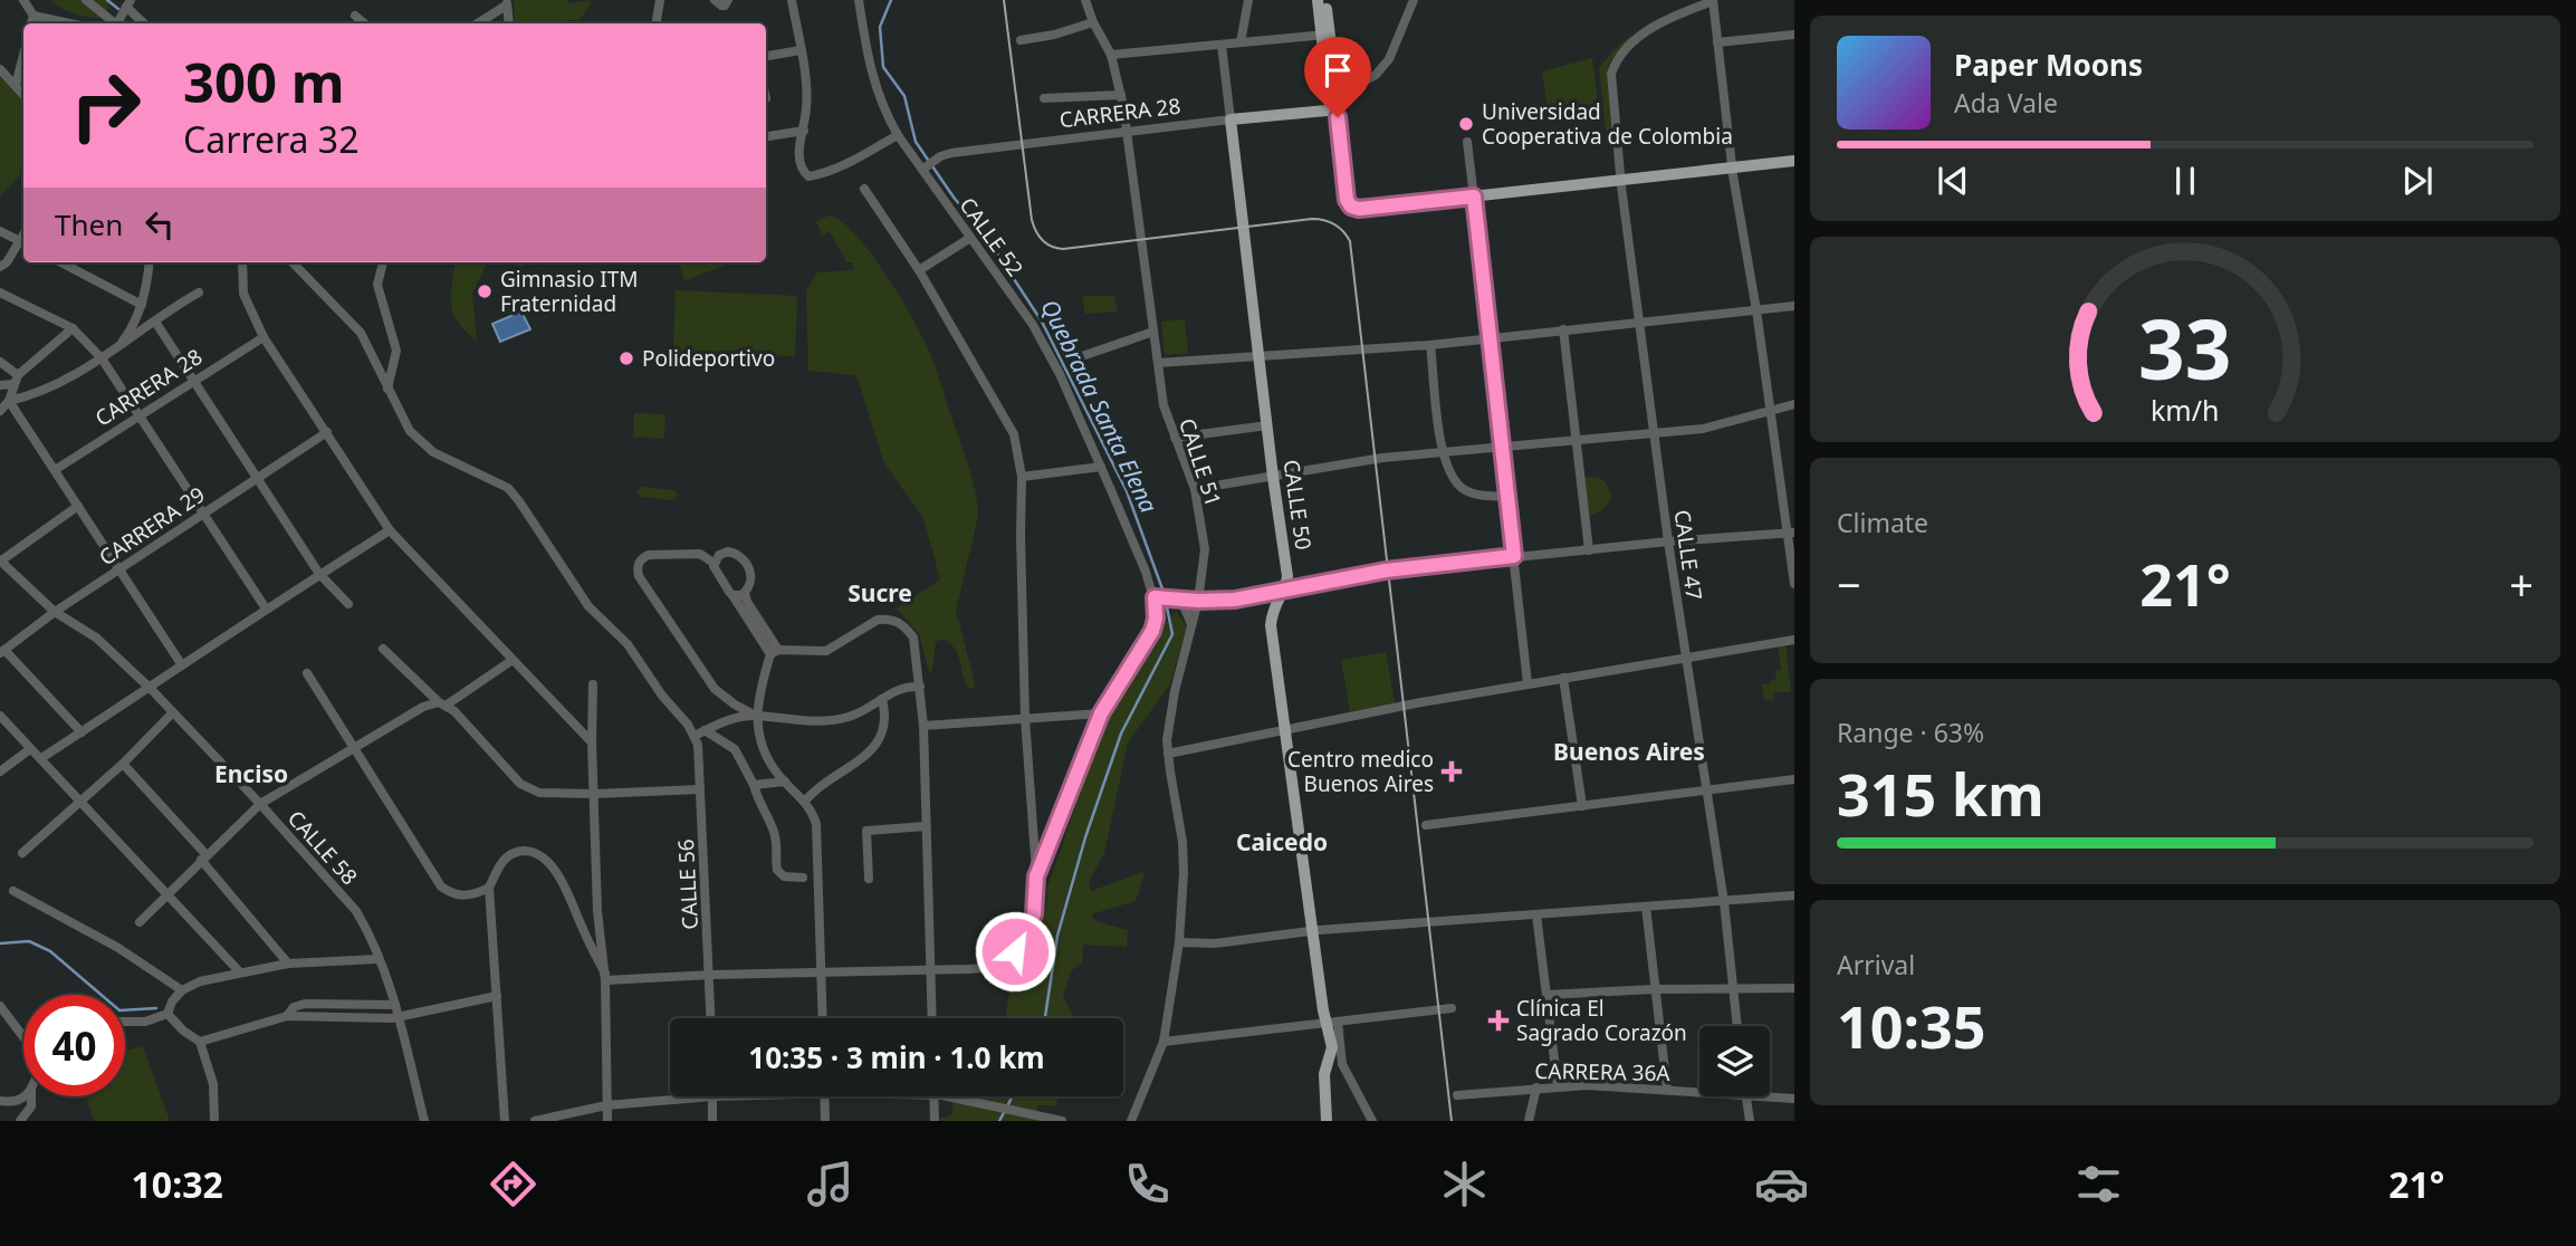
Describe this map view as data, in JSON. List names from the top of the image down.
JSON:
{
  "streets": {
    "main road": ["CARRERA 28", "CALLE 50"],
    "street": [
      "CALLE 52",
      "CALLE 51",
      "CARRERA 29",
      "CALLE 47",
      "CALLE 58",
      "CALLE 56",
      "CARRERA 36A"
    ]
  },
  "crossings": [
    ["CARRERA 28", "CALLE 52"],
    ["CARRERA 28", "CALLE 51"],
    ["CARRERA 28", "CALLE 50"],
    ["CARRERA 29", "CALLE 58"]
  ],
  "districts": [
    "Sucre",
    "Buenos Aires",
    "Enciso",
    "Caicedo"
  ],
  "water": ["Quebrada Santa Elena"],
  "places": {
    "other": ["Universidad Cooperativa de Colombia", "Gimnasio ITM Fraternidad", "Polideportivo"],
    "health": ["Centro medico Buenos Aires", "Clínica El Sagrado Corazón"]
  },
  "page": {
    "turn": ["300 m", "Carrera 32"],
    "song": ["Paper Moons", "Ada Vale"],
    "then": "Then",
    "tile": [
      "Climate",
      ["Range · 63%", "315 km"],
      ["Arrival", "10:35"]
    ],
    "heat": ["−", "21°", "+"],
    "limit": "40",
    "trip": "10:35 · 3 min · 1.0 km",
    "tabs": ["10:32", "21°"],
    "gauge": ["33", "km/h"]
  }
}
